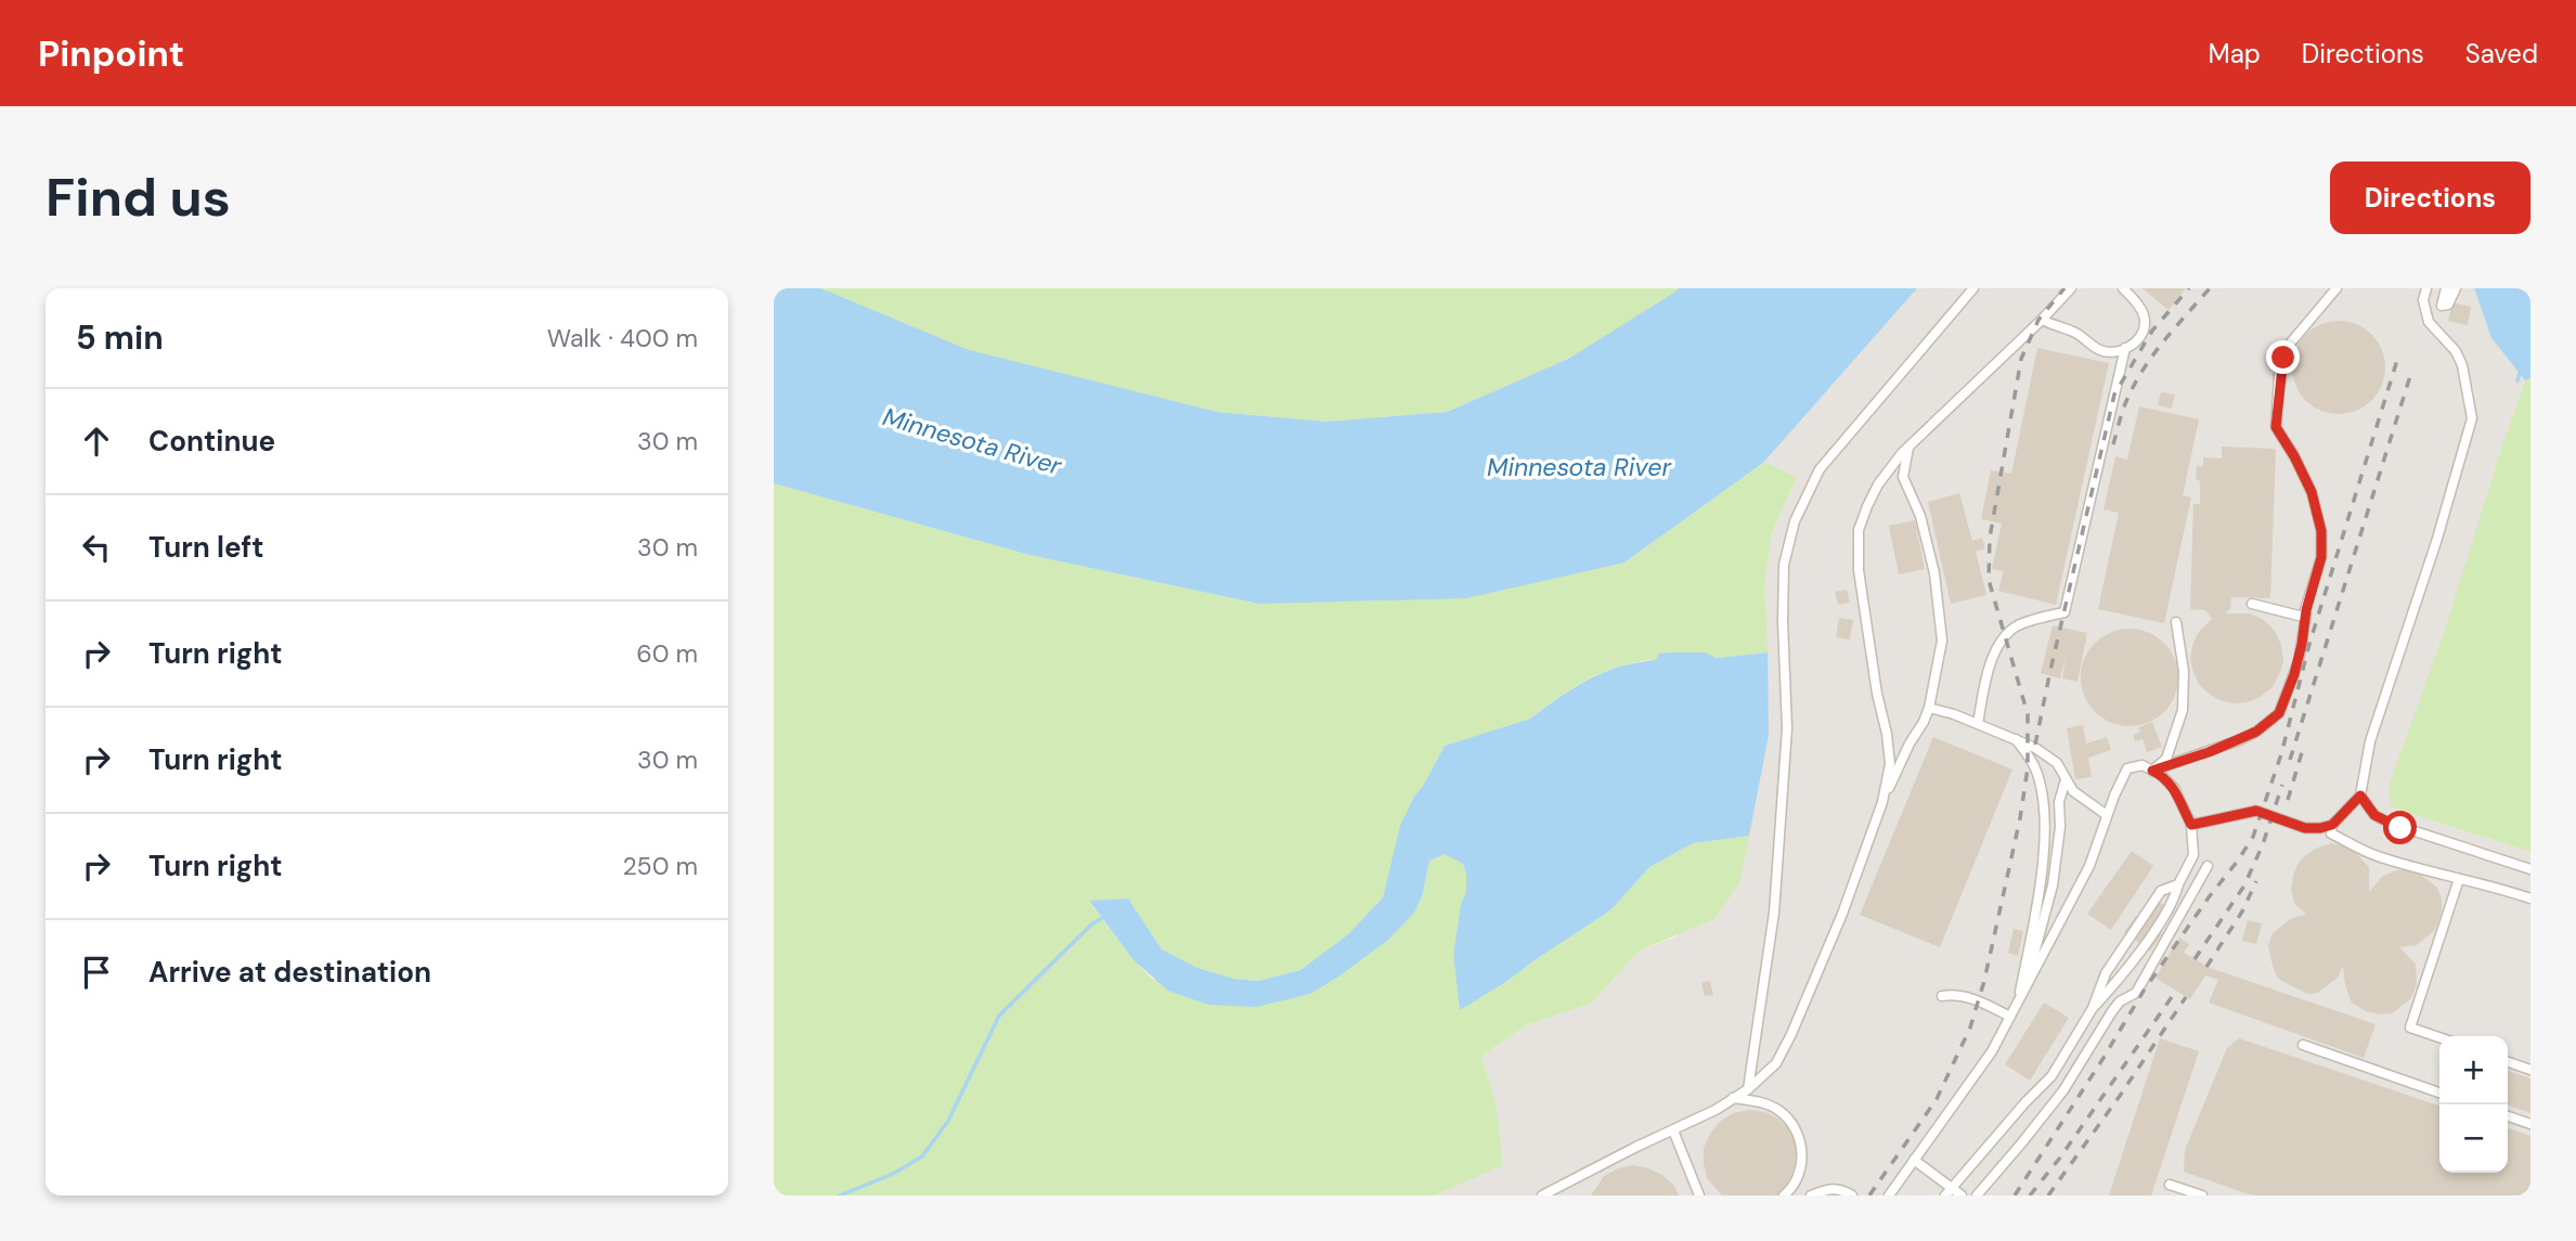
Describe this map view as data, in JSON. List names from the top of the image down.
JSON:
{
  "water": ["Minnesota River"],
  "page": {
    "header": "Pinpoint",
    "nav": ["Map", "Directions", "Saved"],
    "buttons": "Directions",
    "title": "Find us",
    "heading": ["5 min", "Walk · 400 m"],
    "list": [
      ["Continue", "30 m"],
      ["Turn left", "30 m"],
      ["Turn right", "60 m"],
      ["Turn right", "30 m"],
      ["Turn right", "250 m"],
      "Arrive at destination"
    ],
    "map_buttons": ["+", "−"]
  }
}
